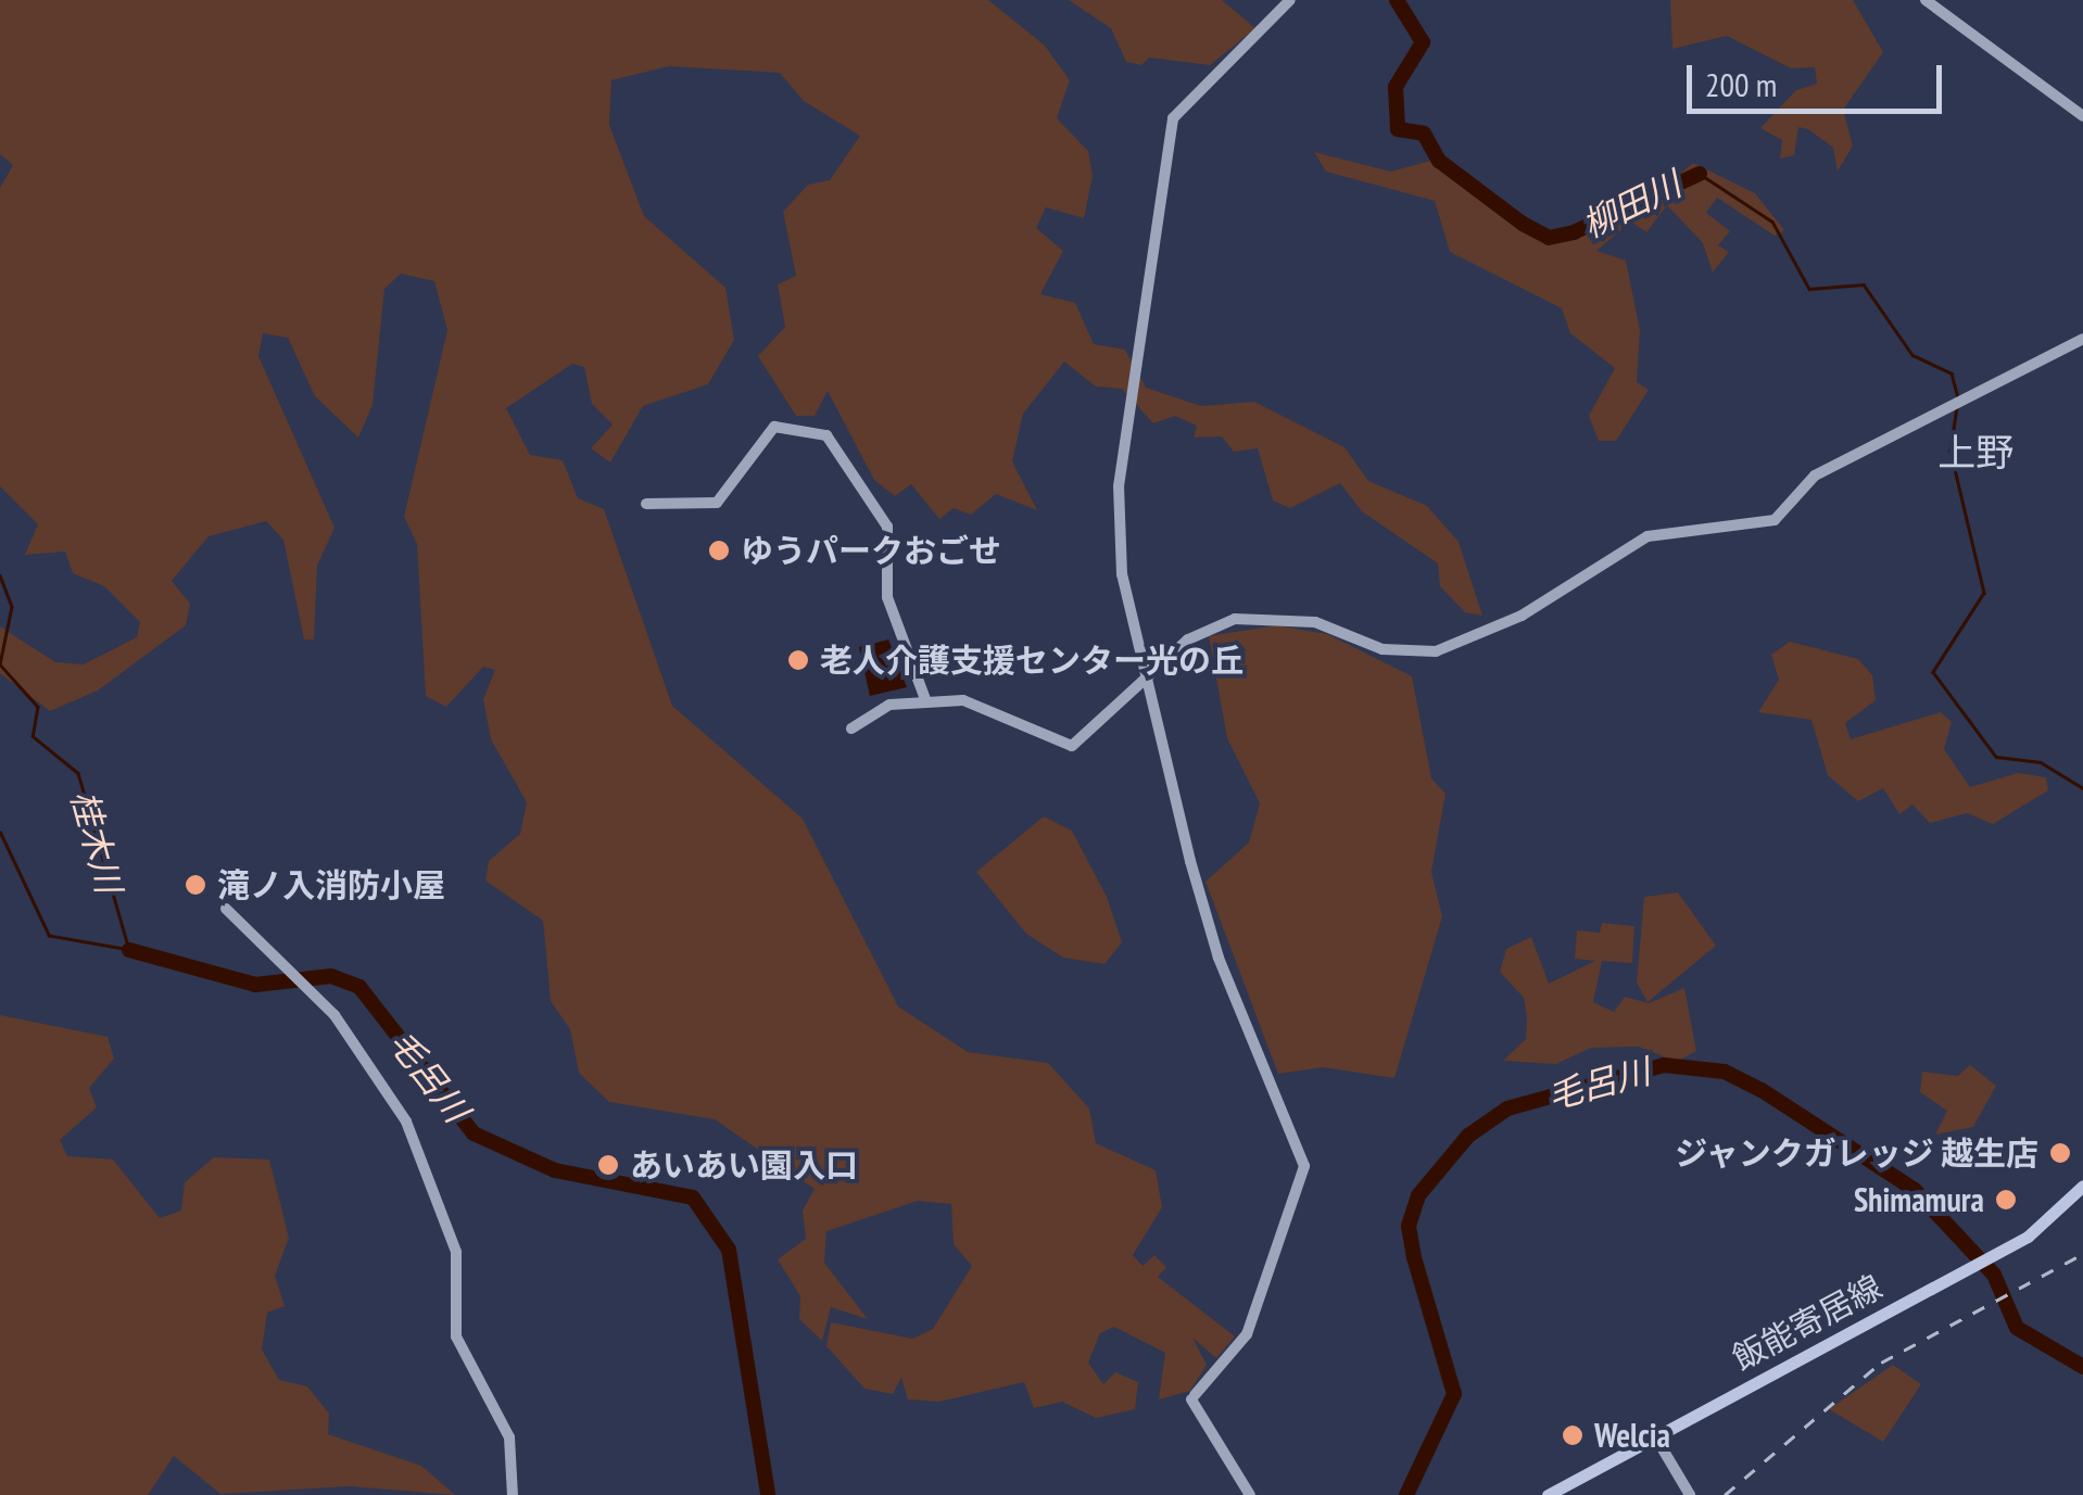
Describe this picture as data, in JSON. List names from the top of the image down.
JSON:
{
  "streets": {
    "main road": ["飯能寄居線"]
  },
  "districts": ["上野"],
  "water": ["柳田川", "桂木川", "毛呂川"],
  "places": [
    "ゆうパークおごせ",
    "老人介護支援センター光の丘",
    "滝ノ入消防小屋",
    "ジャンクガレッジ 越生店",
    "あいあい園入口",
    "Shimamura",
    "Welcia"
  ],
  "scale_bar": "200 m"
}
